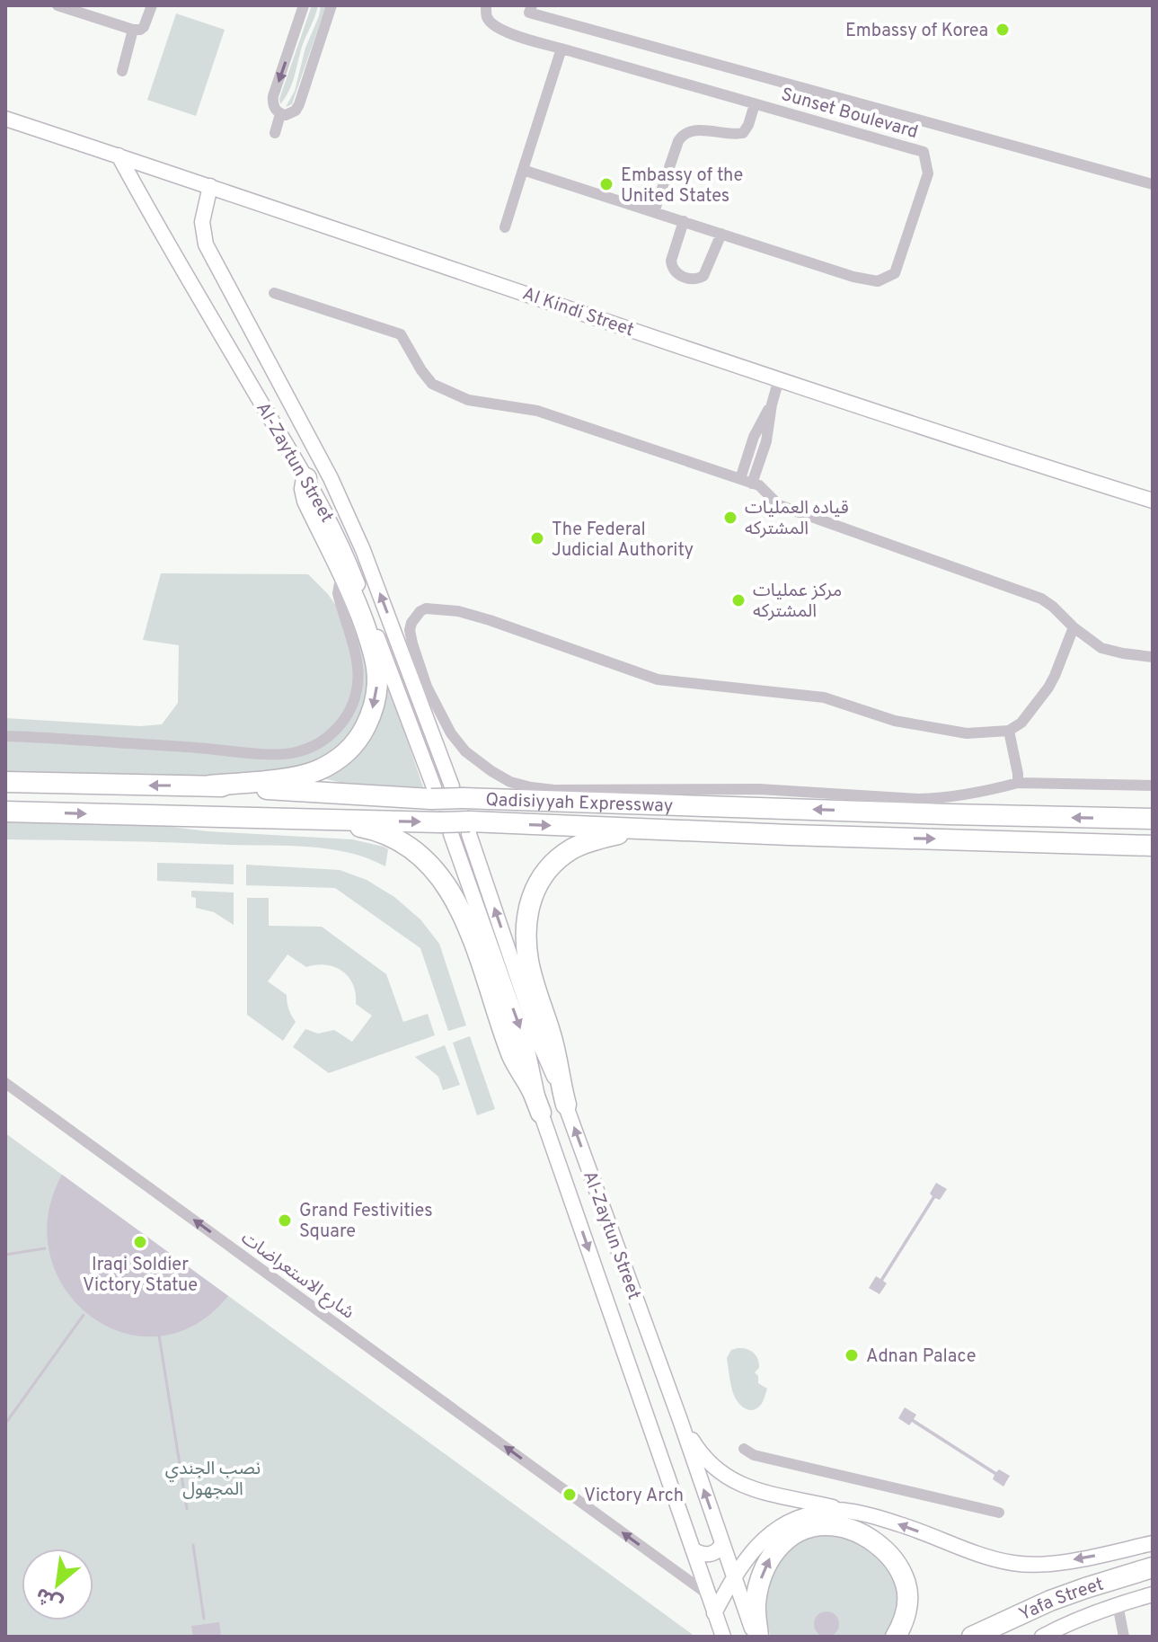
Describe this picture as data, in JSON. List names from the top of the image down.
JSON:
{
  "streets": {
    "highway": ["Qadisiyyah Expressway", "Yafa Street"],
    "main road": ["Al Kindi Street", "Al-Zaytun Street"],
    "street": ["Sunset Boulevard", "شارع الاستعراضات"]
  },
  "crossings": [
    ["Al Kindi Street", "Al-Zaytun Street"],
    ["Al-Zaytun Street", "Qadisiyyah Expressway"],
    ["Al-Zaytun Street", "شارع الاستعراضات"]
  ],
  "one_way": ["شارع الاستعراضات"],
  "parks": ["نصب الجندي المجهول"],
  "places": [
    "Embassy of Korea",
    "Embassy of the United States",
    "قياده العمليات المشتركه",
    "The Federal Judicial Authority",
    "مركز عمليات المشتركه",
    "Grand Festivities Square",
    "Iraqi Soldier Victory Statue",
    "Adnan Palace",
    "Victory Arch"
  ],
  "north": "bottom left"
}
